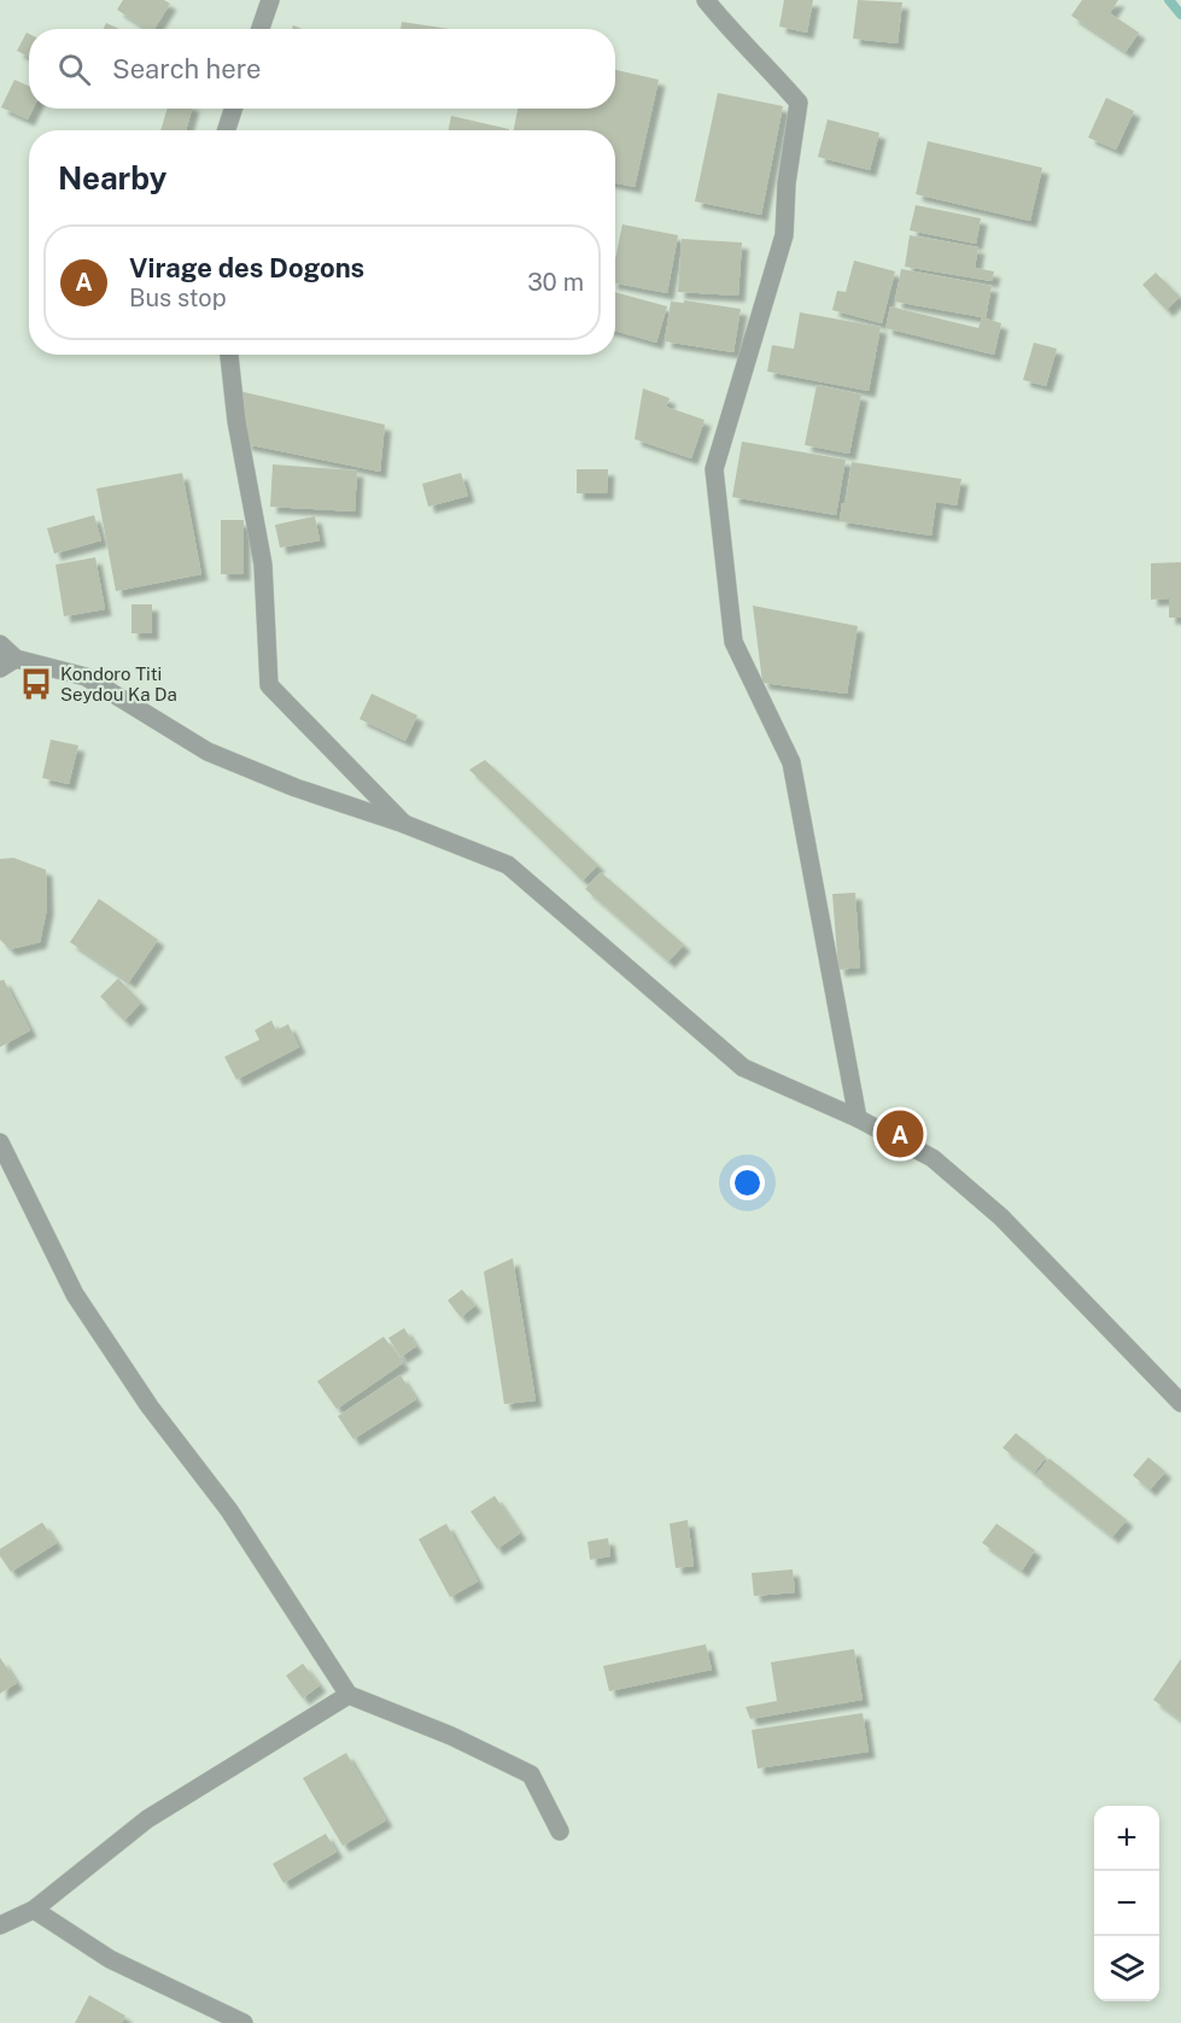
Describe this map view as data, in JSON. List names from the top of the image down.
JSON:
{
  "places": {
    "bus stop": ["Kondoro Titi Seydou Ka Da"]
  },
  "page": {
    "search": "Search here",
    "heading": "Nearby",
    "list": [
      {
        "mark": "A",
        "name": "Virage des Dogons",
        "note": "Bus stop",
        "value": "30 m"
      }
    ],
    "pins": "A",
    "map_buttons": ["+", "−"]
  }
}
